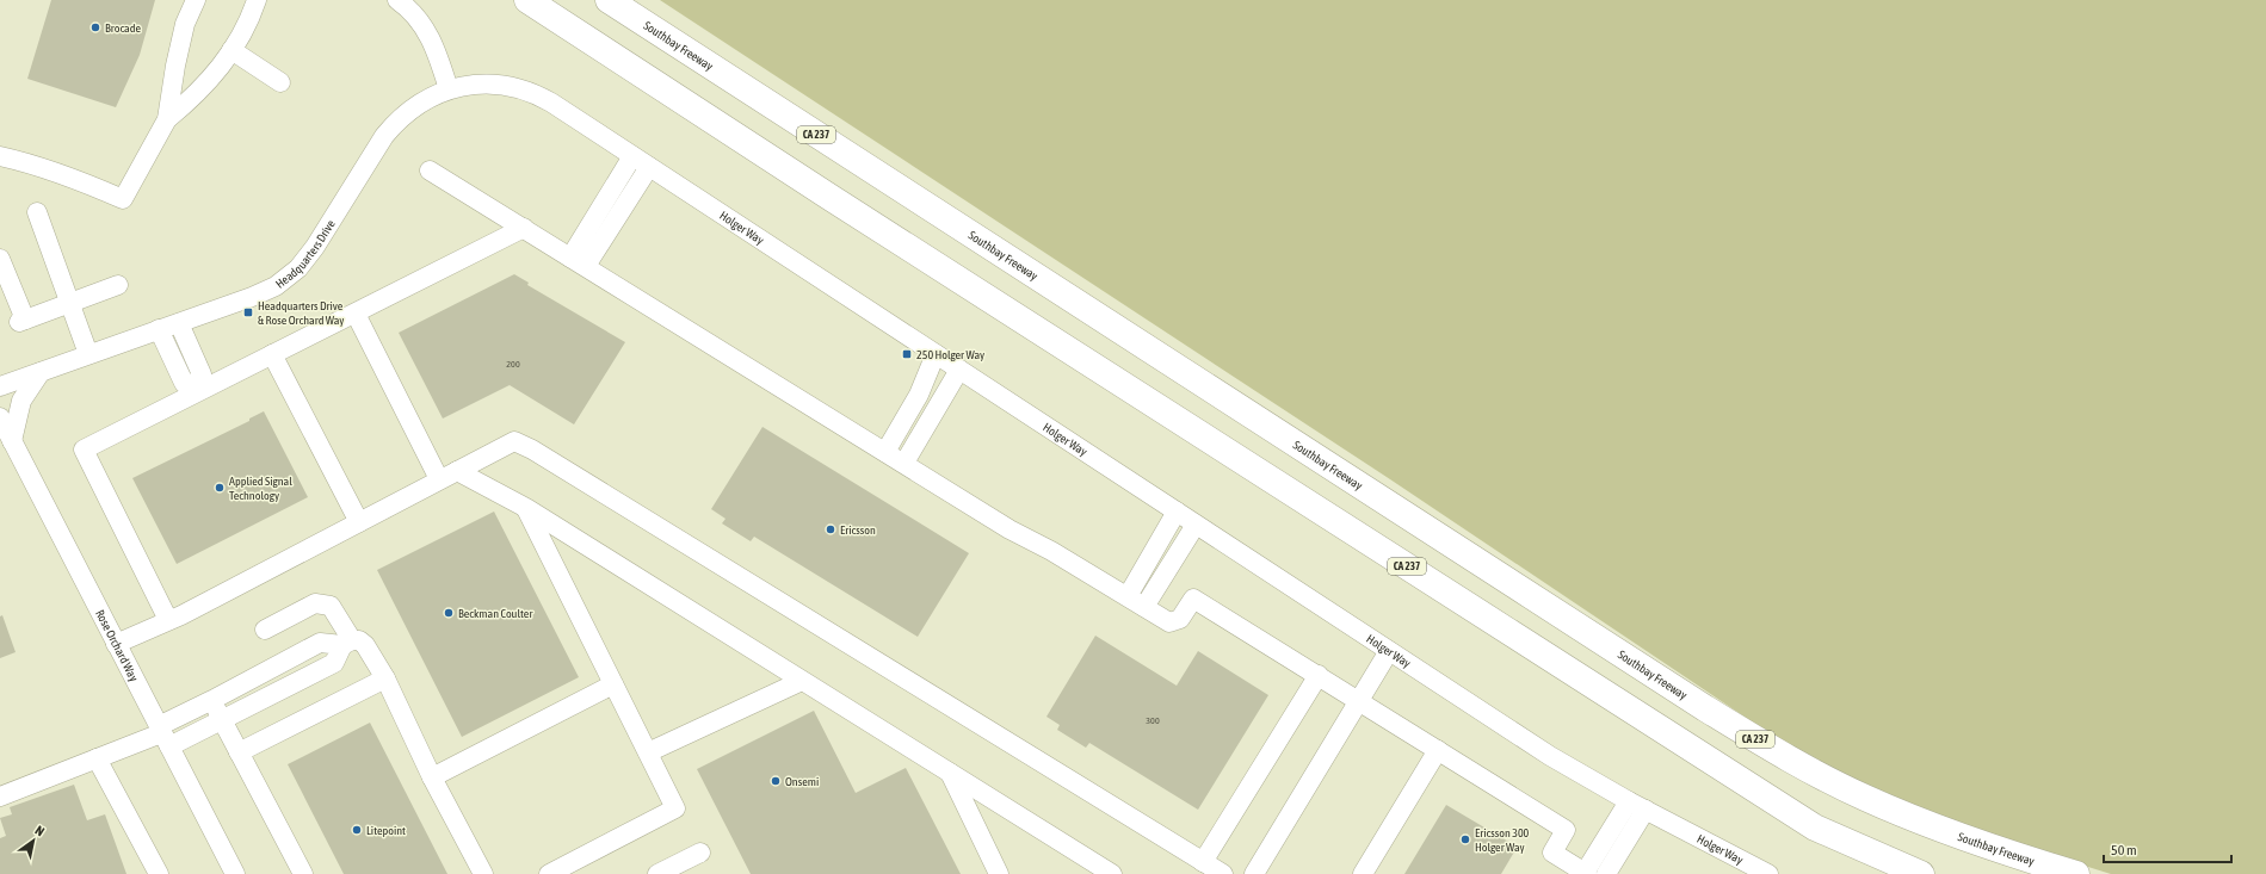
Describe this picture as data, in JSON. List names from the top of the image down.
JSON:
{
  "streets": {
    "highway": ["Southbay Freeway", "CA 237"],
    "street": ["Holger Way", "Headquarters Drive", "Rose Orchard Way"]
  },
  "crossings": [
    ["Holger Way", "Headquarters Drive"]
  ],
  "places": {
    "other": [
      "Brocade",
      "Applied Signal Technology",
      "Ericsson",
      "Beckman Coulter",
      "Onsemi",
      "Litepoint",
      "Ericsson 300 Holger Way"
    ],
    "transit": ["Headquarters Drive & Rose Orchard Way", "250 Holger Way"]
  },
  "house_numbers": ["200", "300"],
  "scale_bar": "50 m",
  "north": "top right"
}
